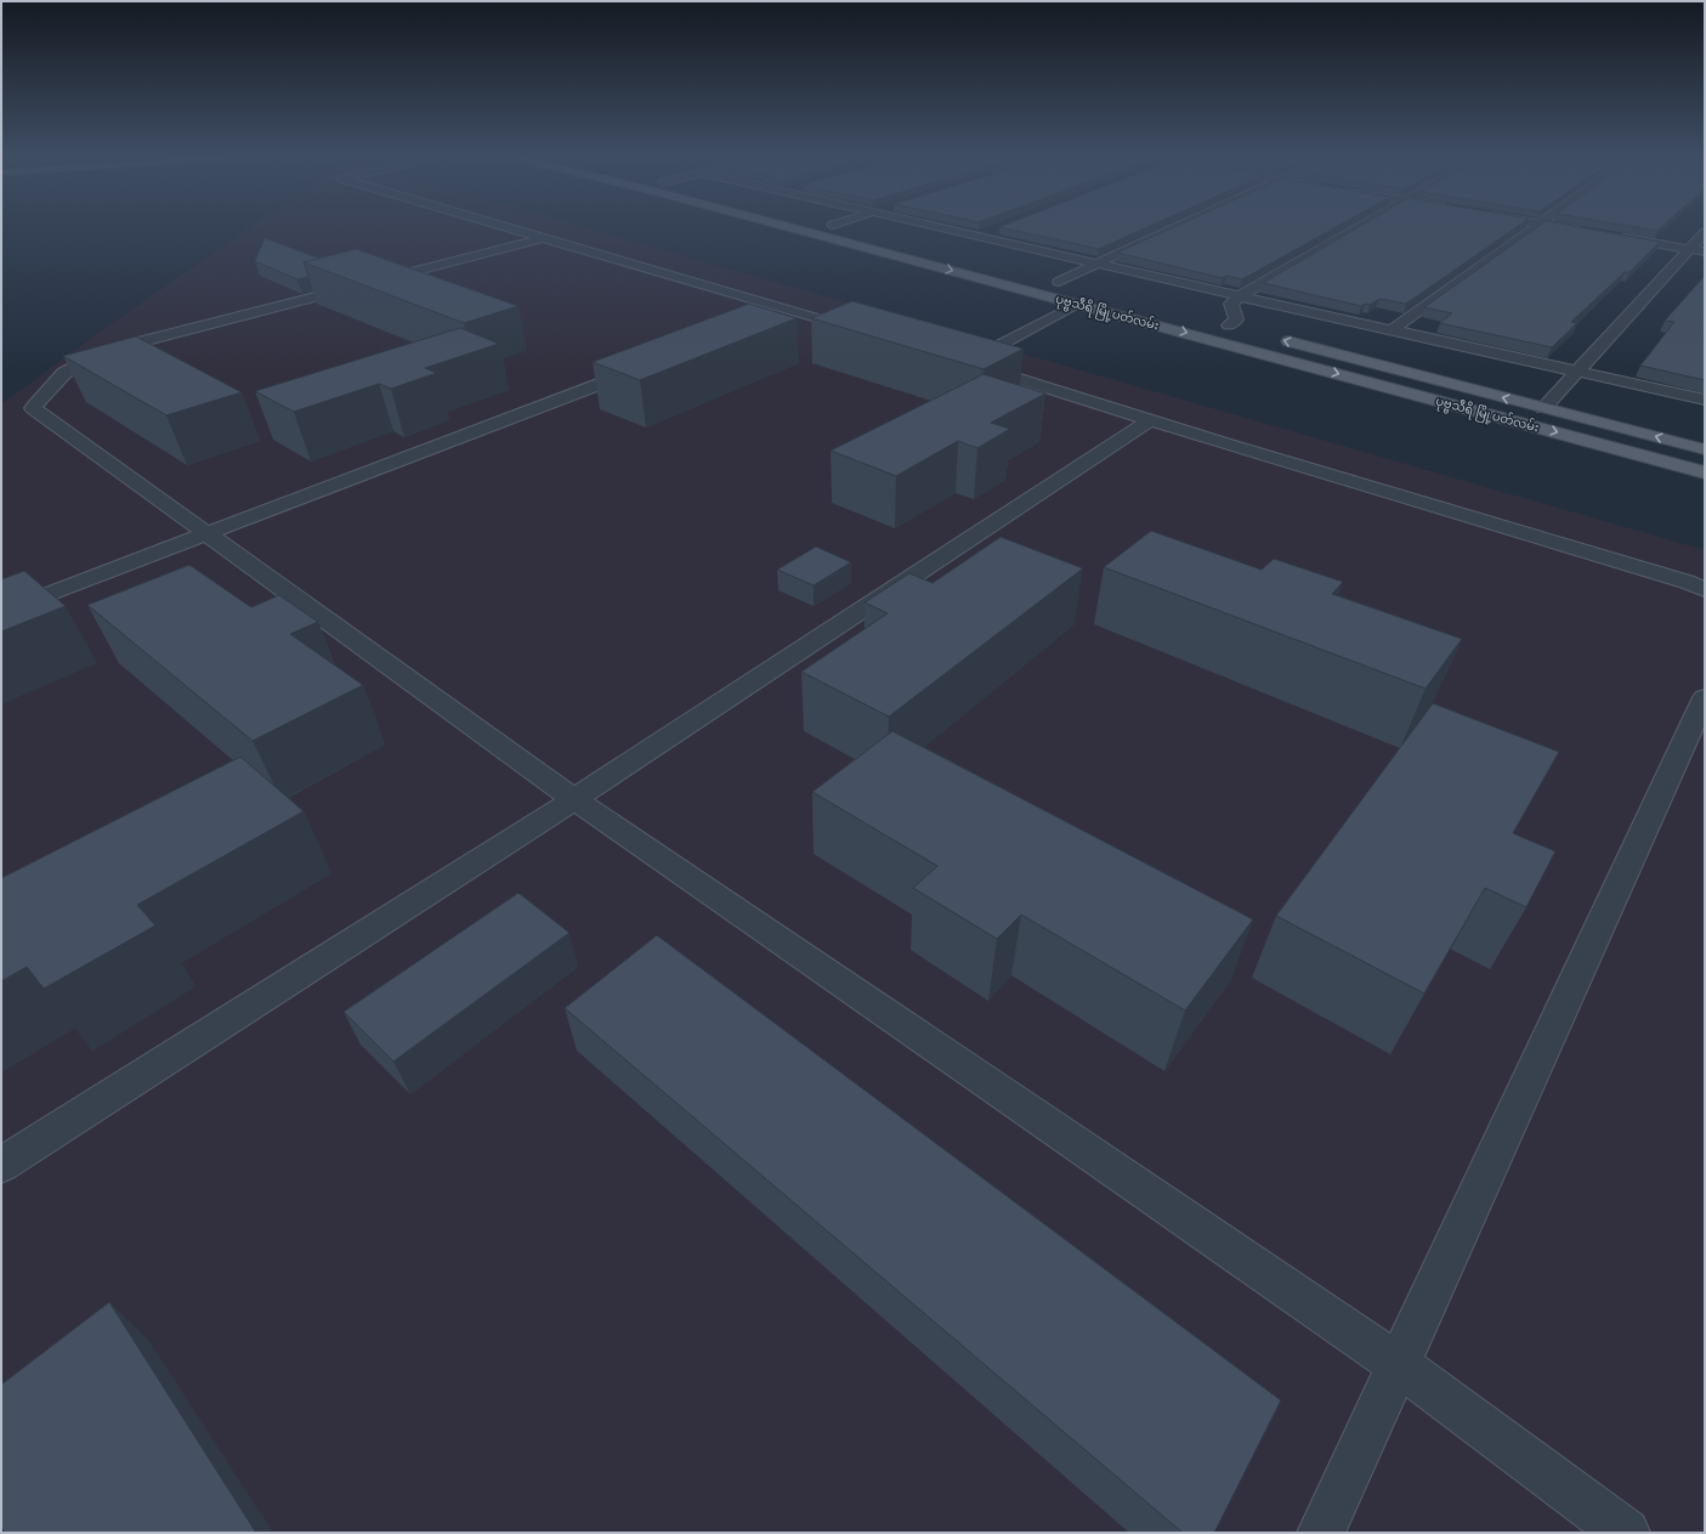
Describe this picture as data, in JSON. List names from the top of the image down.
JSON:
{
  "streets": {
    "main road": ["ပုဗ္ဗသီရိ မြို့ပတ်လမ်း"]
  }
}
